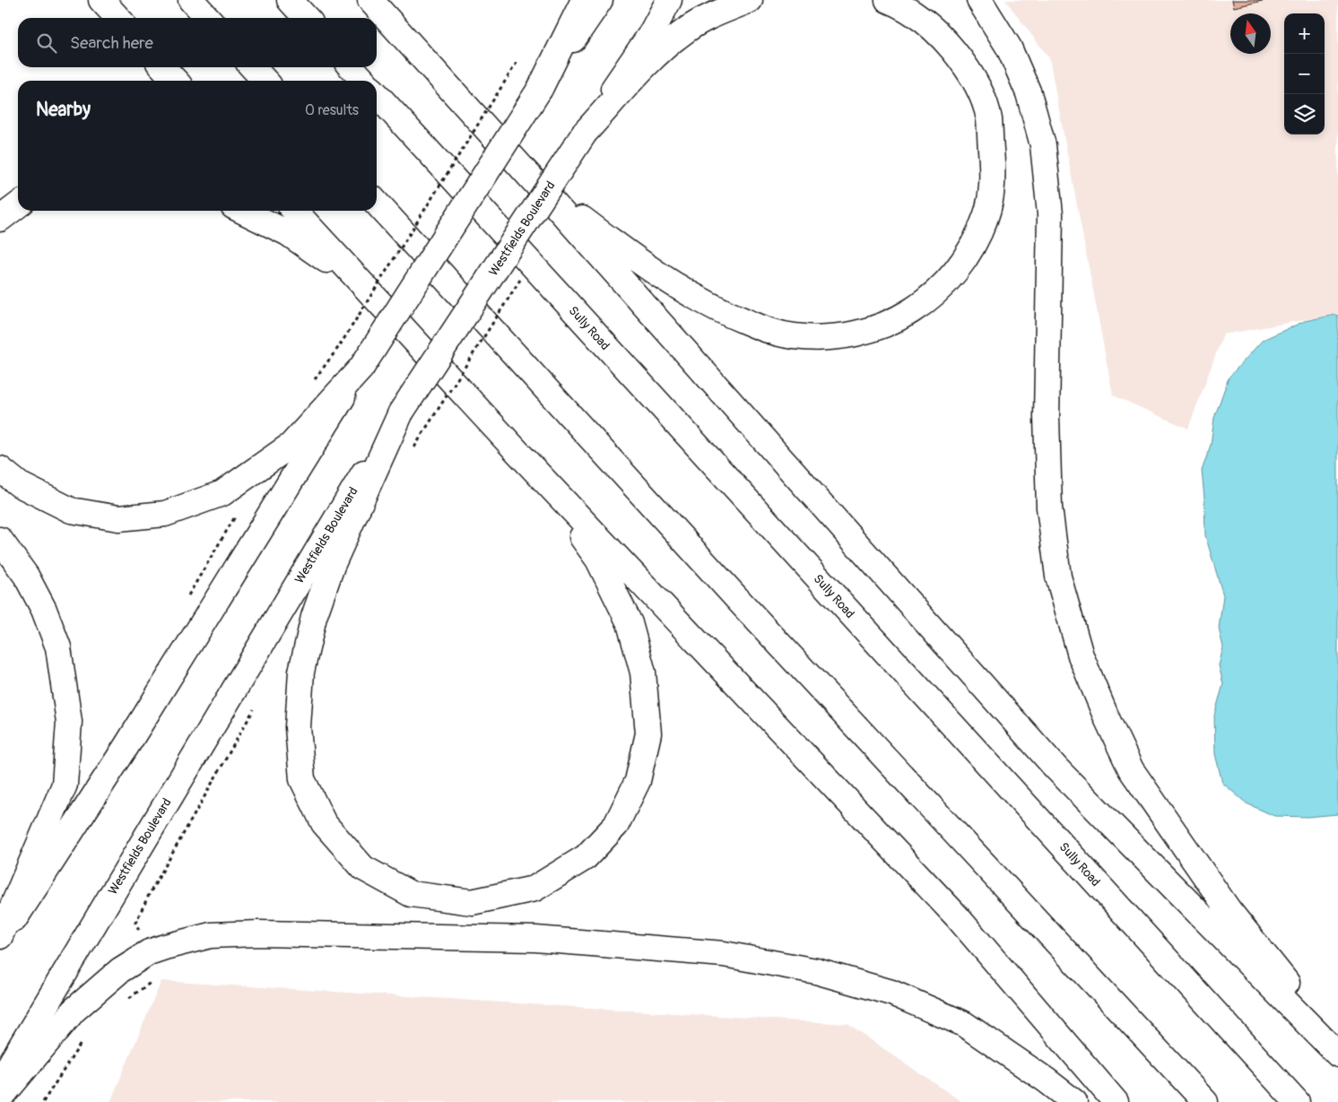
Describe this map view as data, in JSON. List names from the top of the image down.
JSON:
{
  "streets": {
    "main road": ["Westfields Boulevard", "Sully Road"]
  },
  "north": "top",
  "page": {
    "map_buttons": ["+", "−"],
    "search": "Search here",
    "heading": ["Nearby", "0 results"]
  }
}
